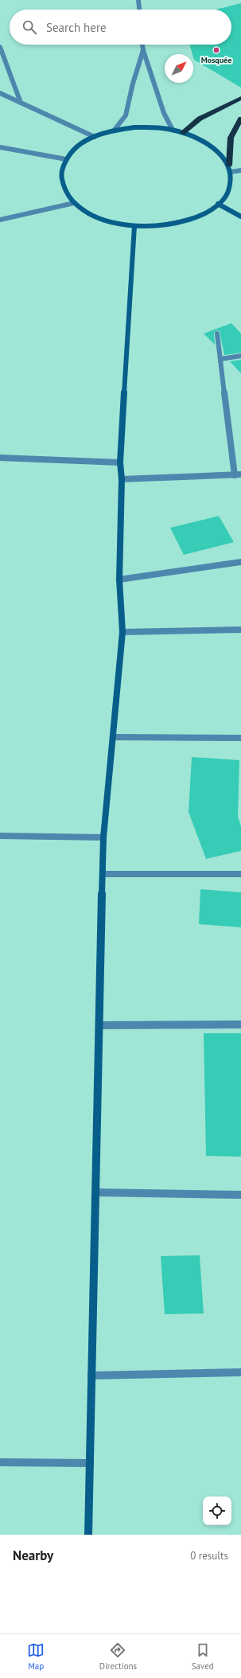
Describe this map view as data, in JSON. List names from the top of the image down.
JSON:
{
  "places": ["Mosquée"],
  "north": "top right",
  "page": {
    "search": "Search here",
    "heading": ["Nearby", "0 results"],
    "nav": ["Map", "Directions", "Saved"]
  }
}
